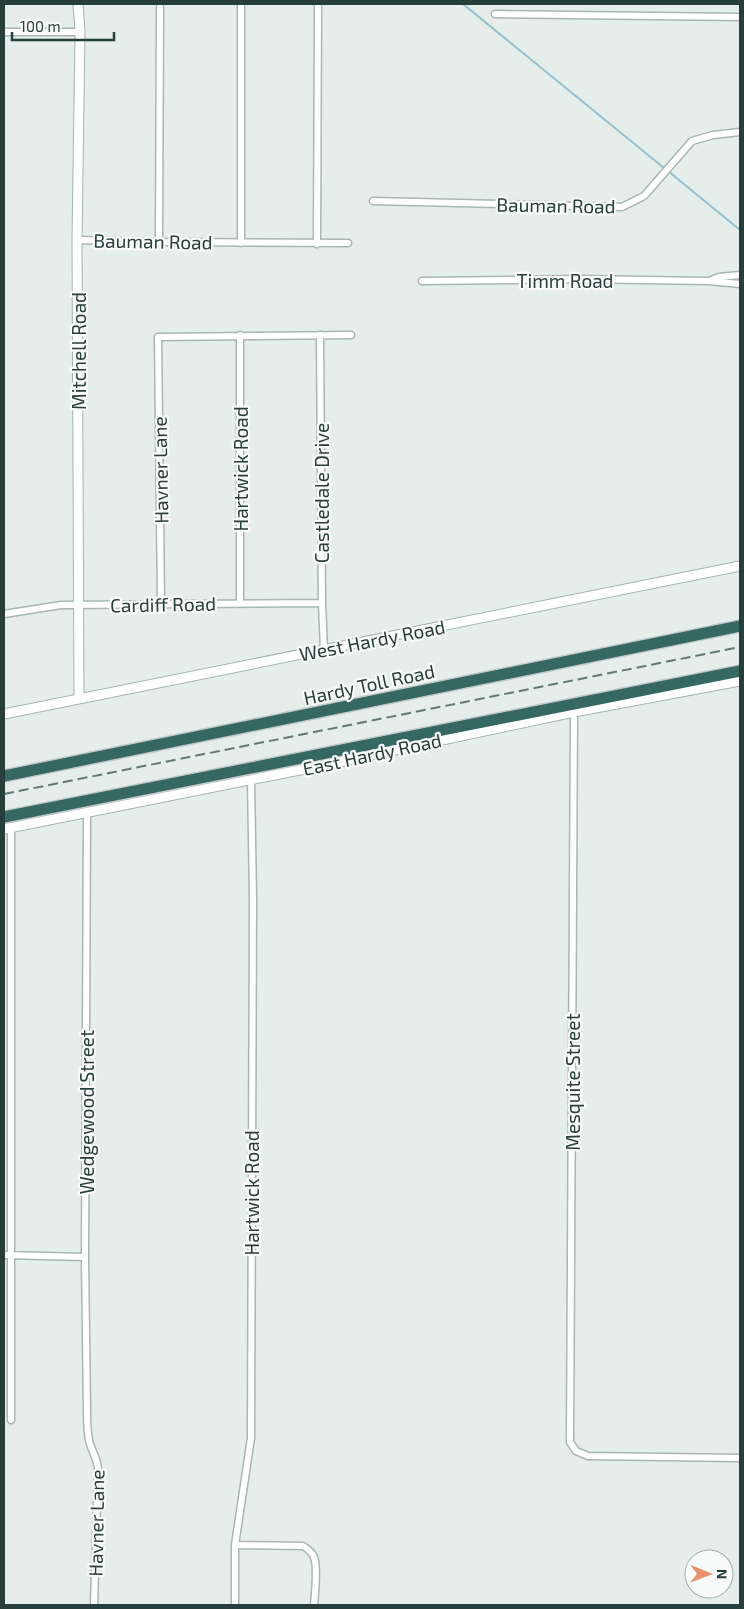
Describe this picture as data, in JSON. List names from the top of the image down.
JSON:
{
  "streets": {
    "highway": ["Hardy Toll Road"],
    "main road": ["Mitchell Road", "West Hardy Road", "East Hardy Road"],
    "street": [
      "Bauman Road",
      "Timm Road",
      "Hartwick Road",
      "Havner Lane",
      "Castledale Drive",
      "Cardiff Road",
      "Mesquite Street",
      "Wedgewood Street"
    ]
  },
  "crossings": [
    ["Bauman Road", "Mitchell Road"],
    ["Mitchell Road", "Cardiff Road"],
    ["Mitchell Road", "West Hardy Road"],
    ["Hartwick Road", "Havner Lane"],
    ["Hartwick Road", "Cardiff Road"],
    ["Hartwick Road", "East Hardy Road"],
    ["Havner Lane", "Cardiff Road"],
    ["Havner Lane", "Wedgewood Street"],
    ["Castledale Drive", "Cardiff Road"],
    ["Castledale Drive", "West Hardy Road"],
    ["East Hardy Road", "Mesquite Street"],
    ["East Hardy Road", "Wedgewood Street"]
  ],
  "scale_bar": "100 m",
  "north": "right"
}
